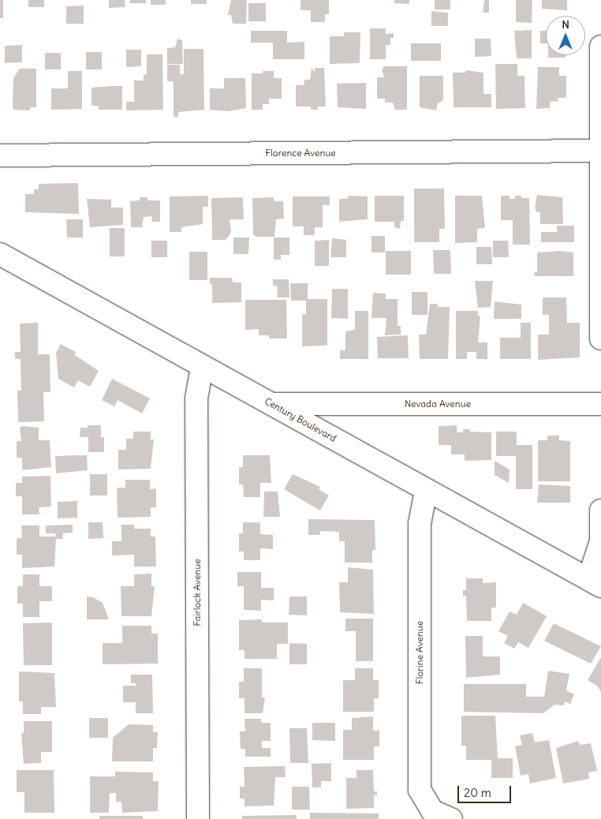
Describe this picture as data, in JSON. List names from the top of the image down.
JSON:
{
  "streets": {
    "street": [
      "Florence Avenue",
      "Nevada Avenue",
      "Century Boulevard",
      "Fairlock Avenue",
      "Florine Avenue"
    ]
  },
  "crossings": [
    ["Nevada Avenue", "Century Boulevard"],
    ["Century Boulevard", "Fairlock Avenue"],
    ["Century Boulevard", "Florine Avenue"]
  ],
  "scale_bar": "20 m",
  "north": "top"
}
